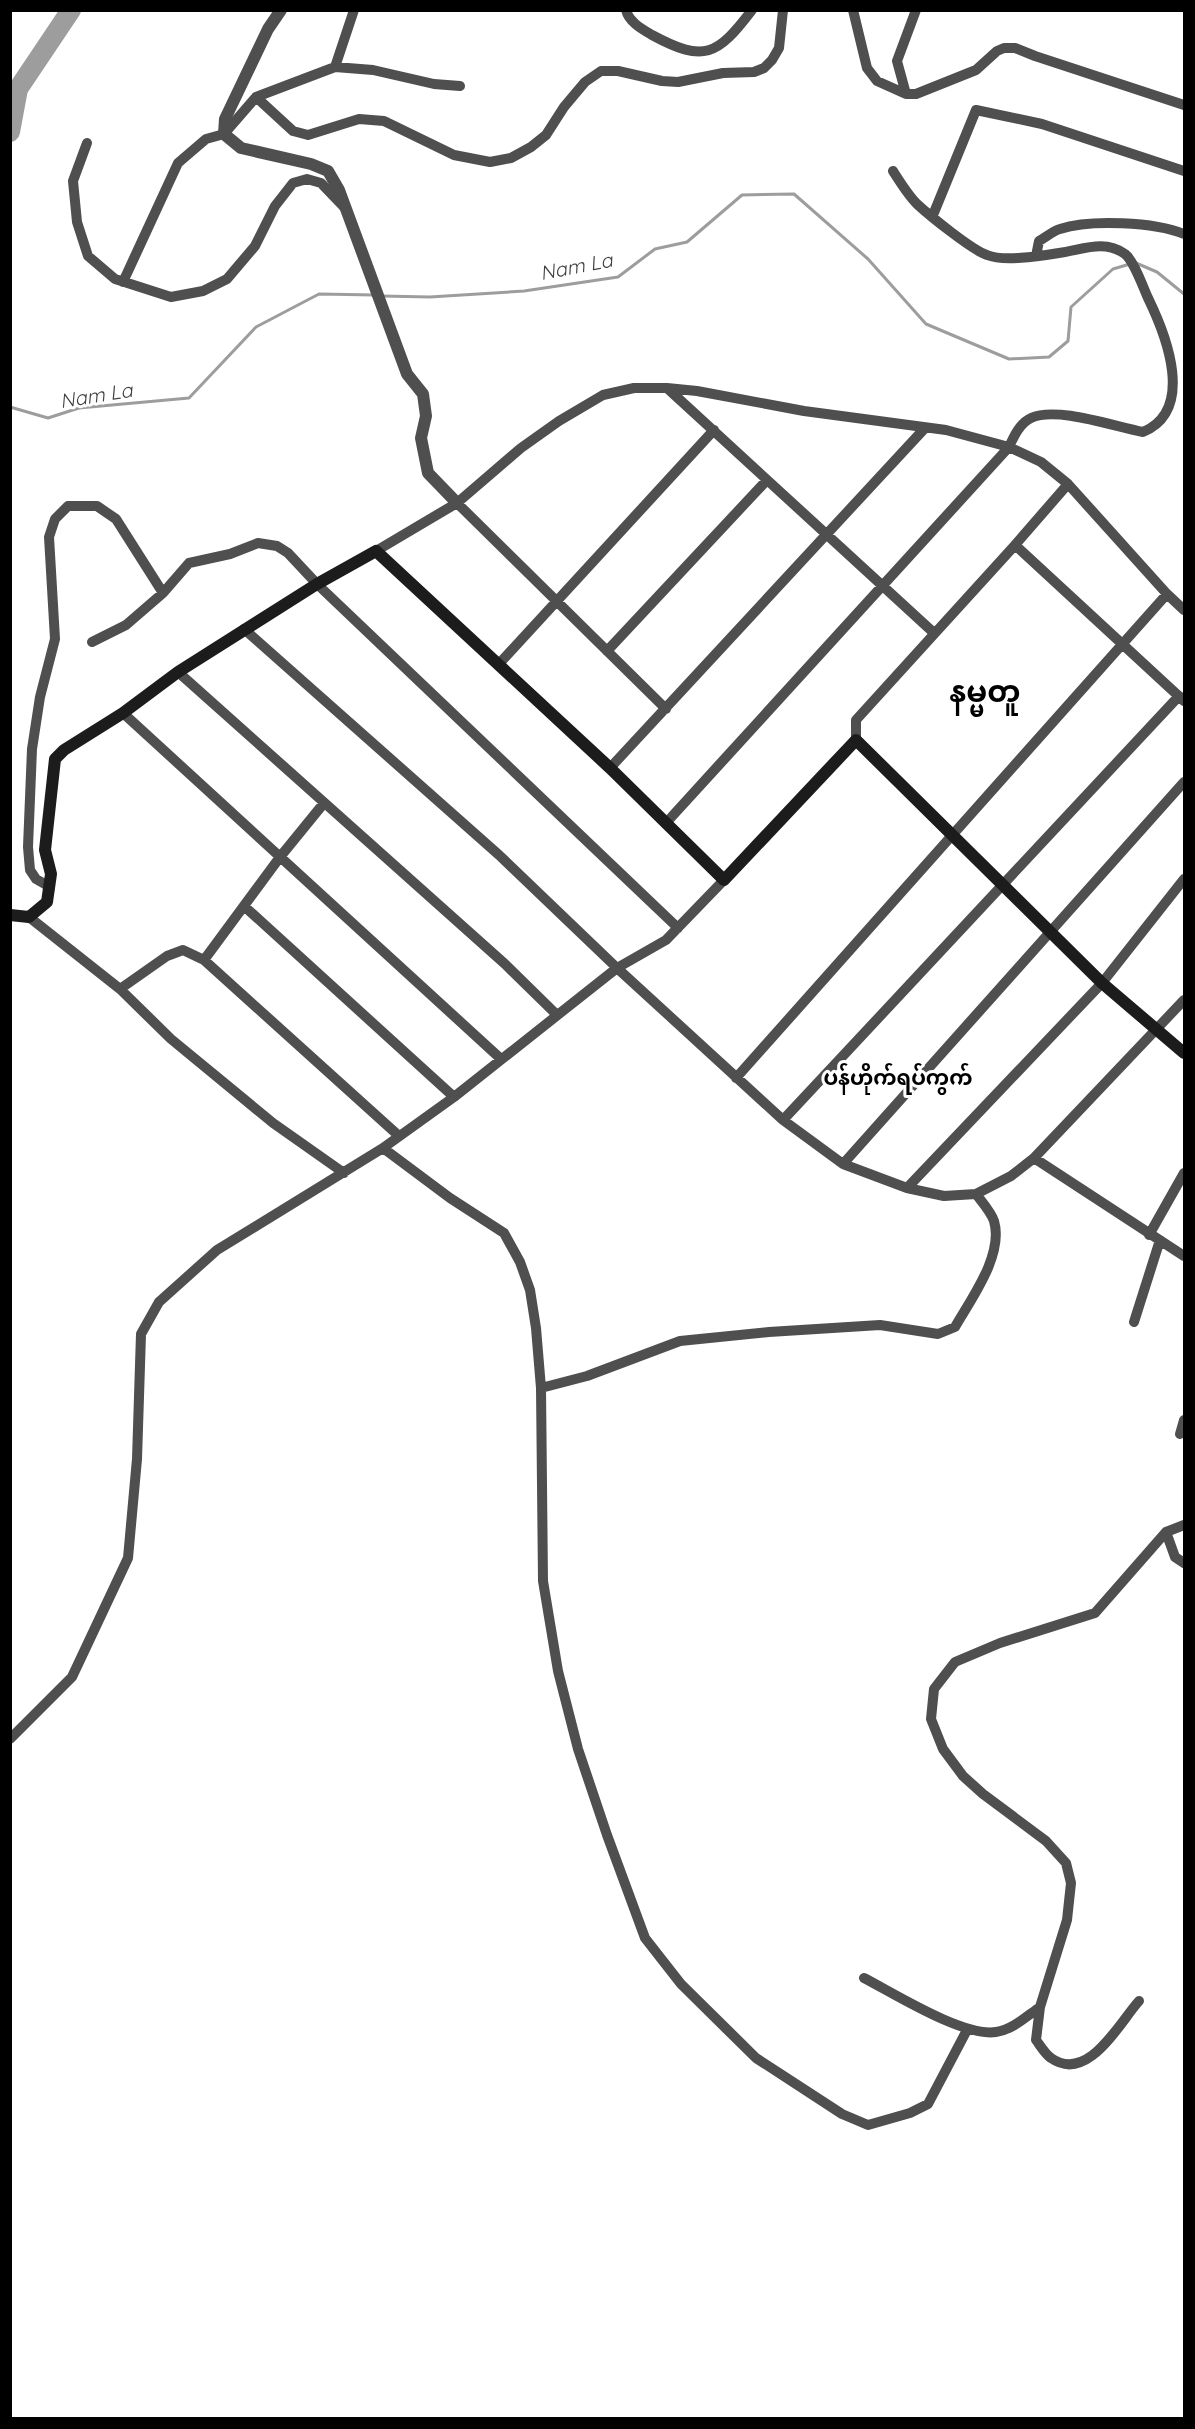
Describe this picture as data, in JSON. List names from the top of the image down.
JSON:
{
  "districts": ["နမ္မတူ", "ပန်ဟိုက်ရပ်ကွက်"],
  "water": ["Nam La"]
}
